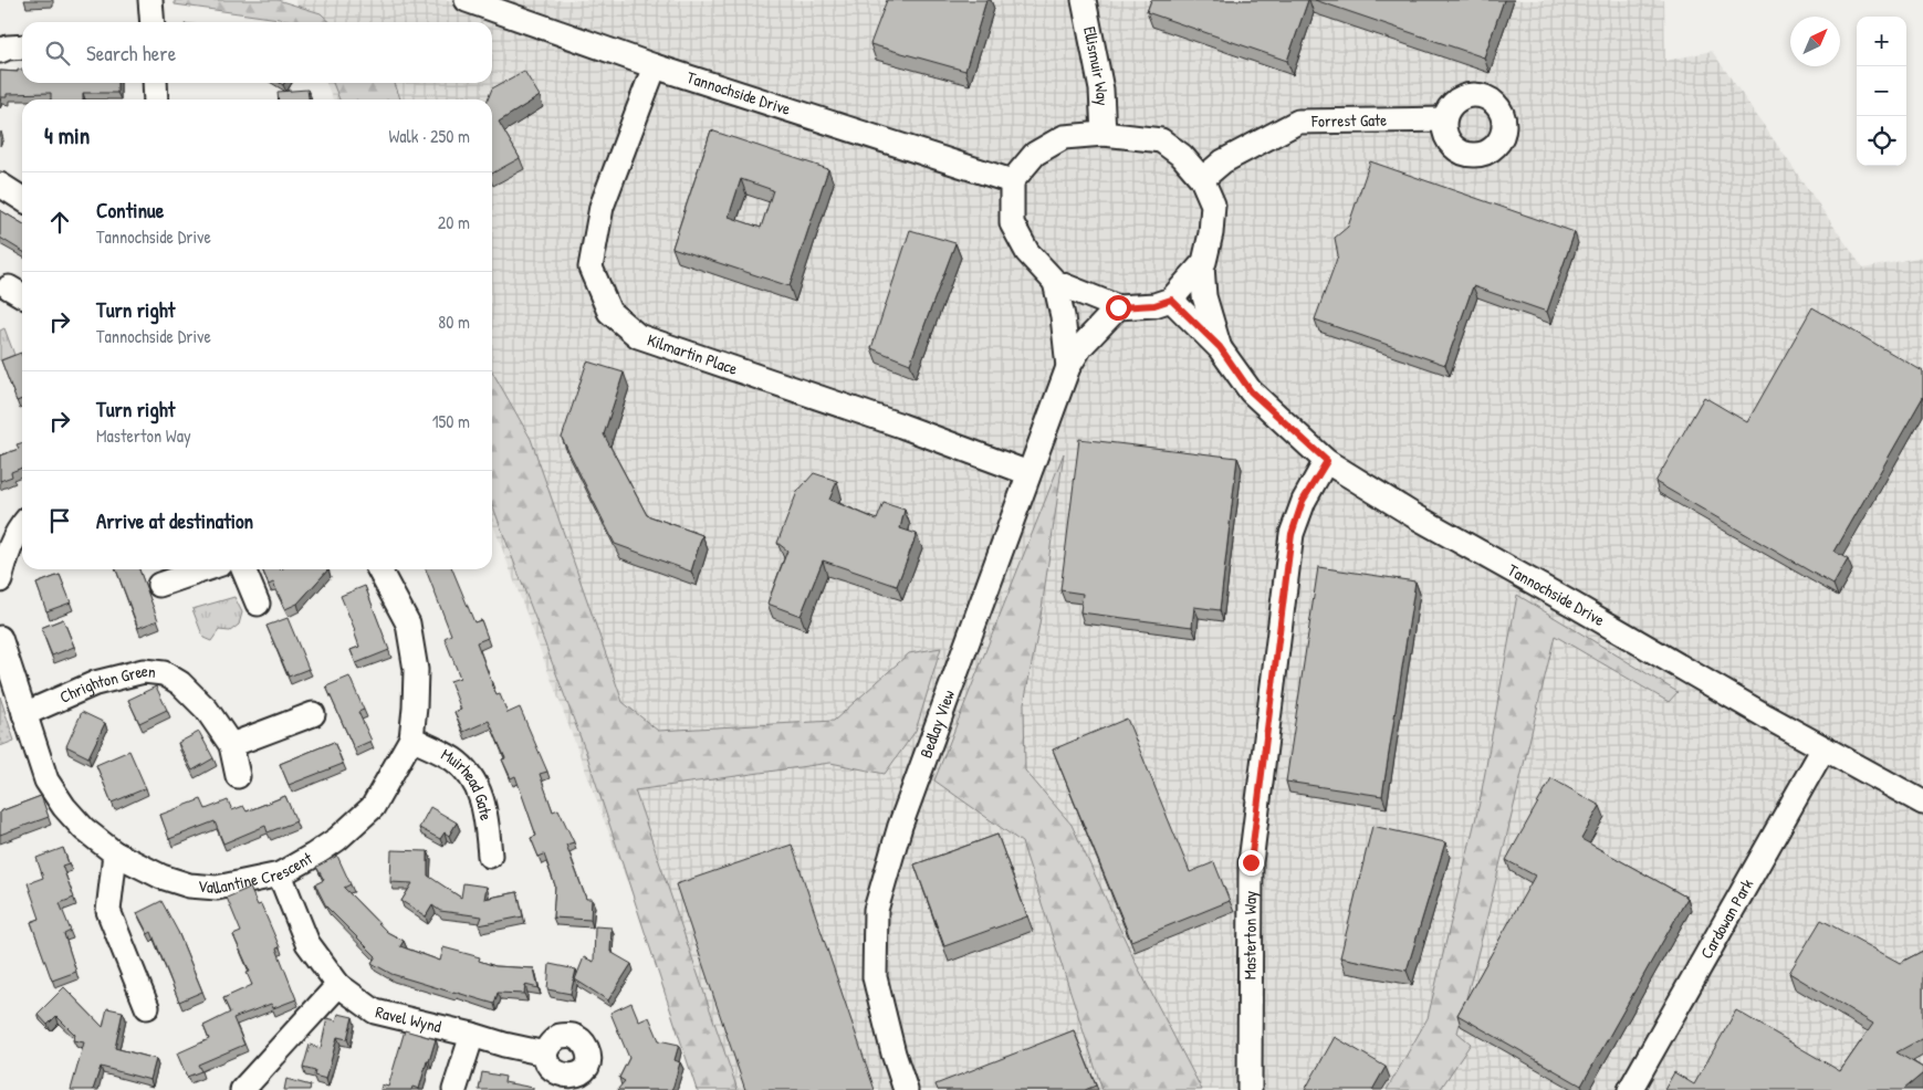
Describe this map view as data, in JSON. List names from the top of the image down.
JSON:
{
  "streets": {
    "street": [
      "Ellismuir Way",
      "Tannochside Drive",
      "Forrest Gate",
      "Kilmartin Place",
      "Chrighton Green",
      "Bedlay View",
      "Muirhead Gate",
      "Vallantine Crescent",
      "Cardowan Park",
      "Masterton Way",
      "Ravel Wynd"
    ]
  },
  "crossings": [
    ["Ellismuir Way", "Tannochside Drive"],
    ["Ellismuir Way", "Forrest Gate"],
    ["Ellismuir Way", "Bedlay View"],
    ["Tannochside Drive", "Forrest Gate"],
    ["Tannochside Drive", "Kilmartin Place"],
    ["Tannochside Drive", "Bedlay View"],
    ["Tannochside Drive", "Cardowan Park"],
    ["Tannochside Drive", "Masterton Way"],
    ["Forrest Gate", "Bedlay View"],
    ["Kilmartin Place", "Bedlay View"],
    ["Chrighton Green", "Vallantine Crescent"],
    ["Muirhead Gate", "Vallantine Crescent"],
    ["Vallantine Crescent", "Ravel Wynd"]
  ],
  "north": "top right",
  "page": {
    "map_buttons": ["+", "−"],
    "search": "Search here",
    "heading": ["4 min", "Walk · 250 m"],
    "list": [
      ["Continue", "Tannochside Drive", "20 m"],
      ["Turn right", "Tannochside Drive", "80 m"],
      ["Turn right", "Masterton Way", "150 m"],
      "Arrive at destination"
    ]
  }
}
